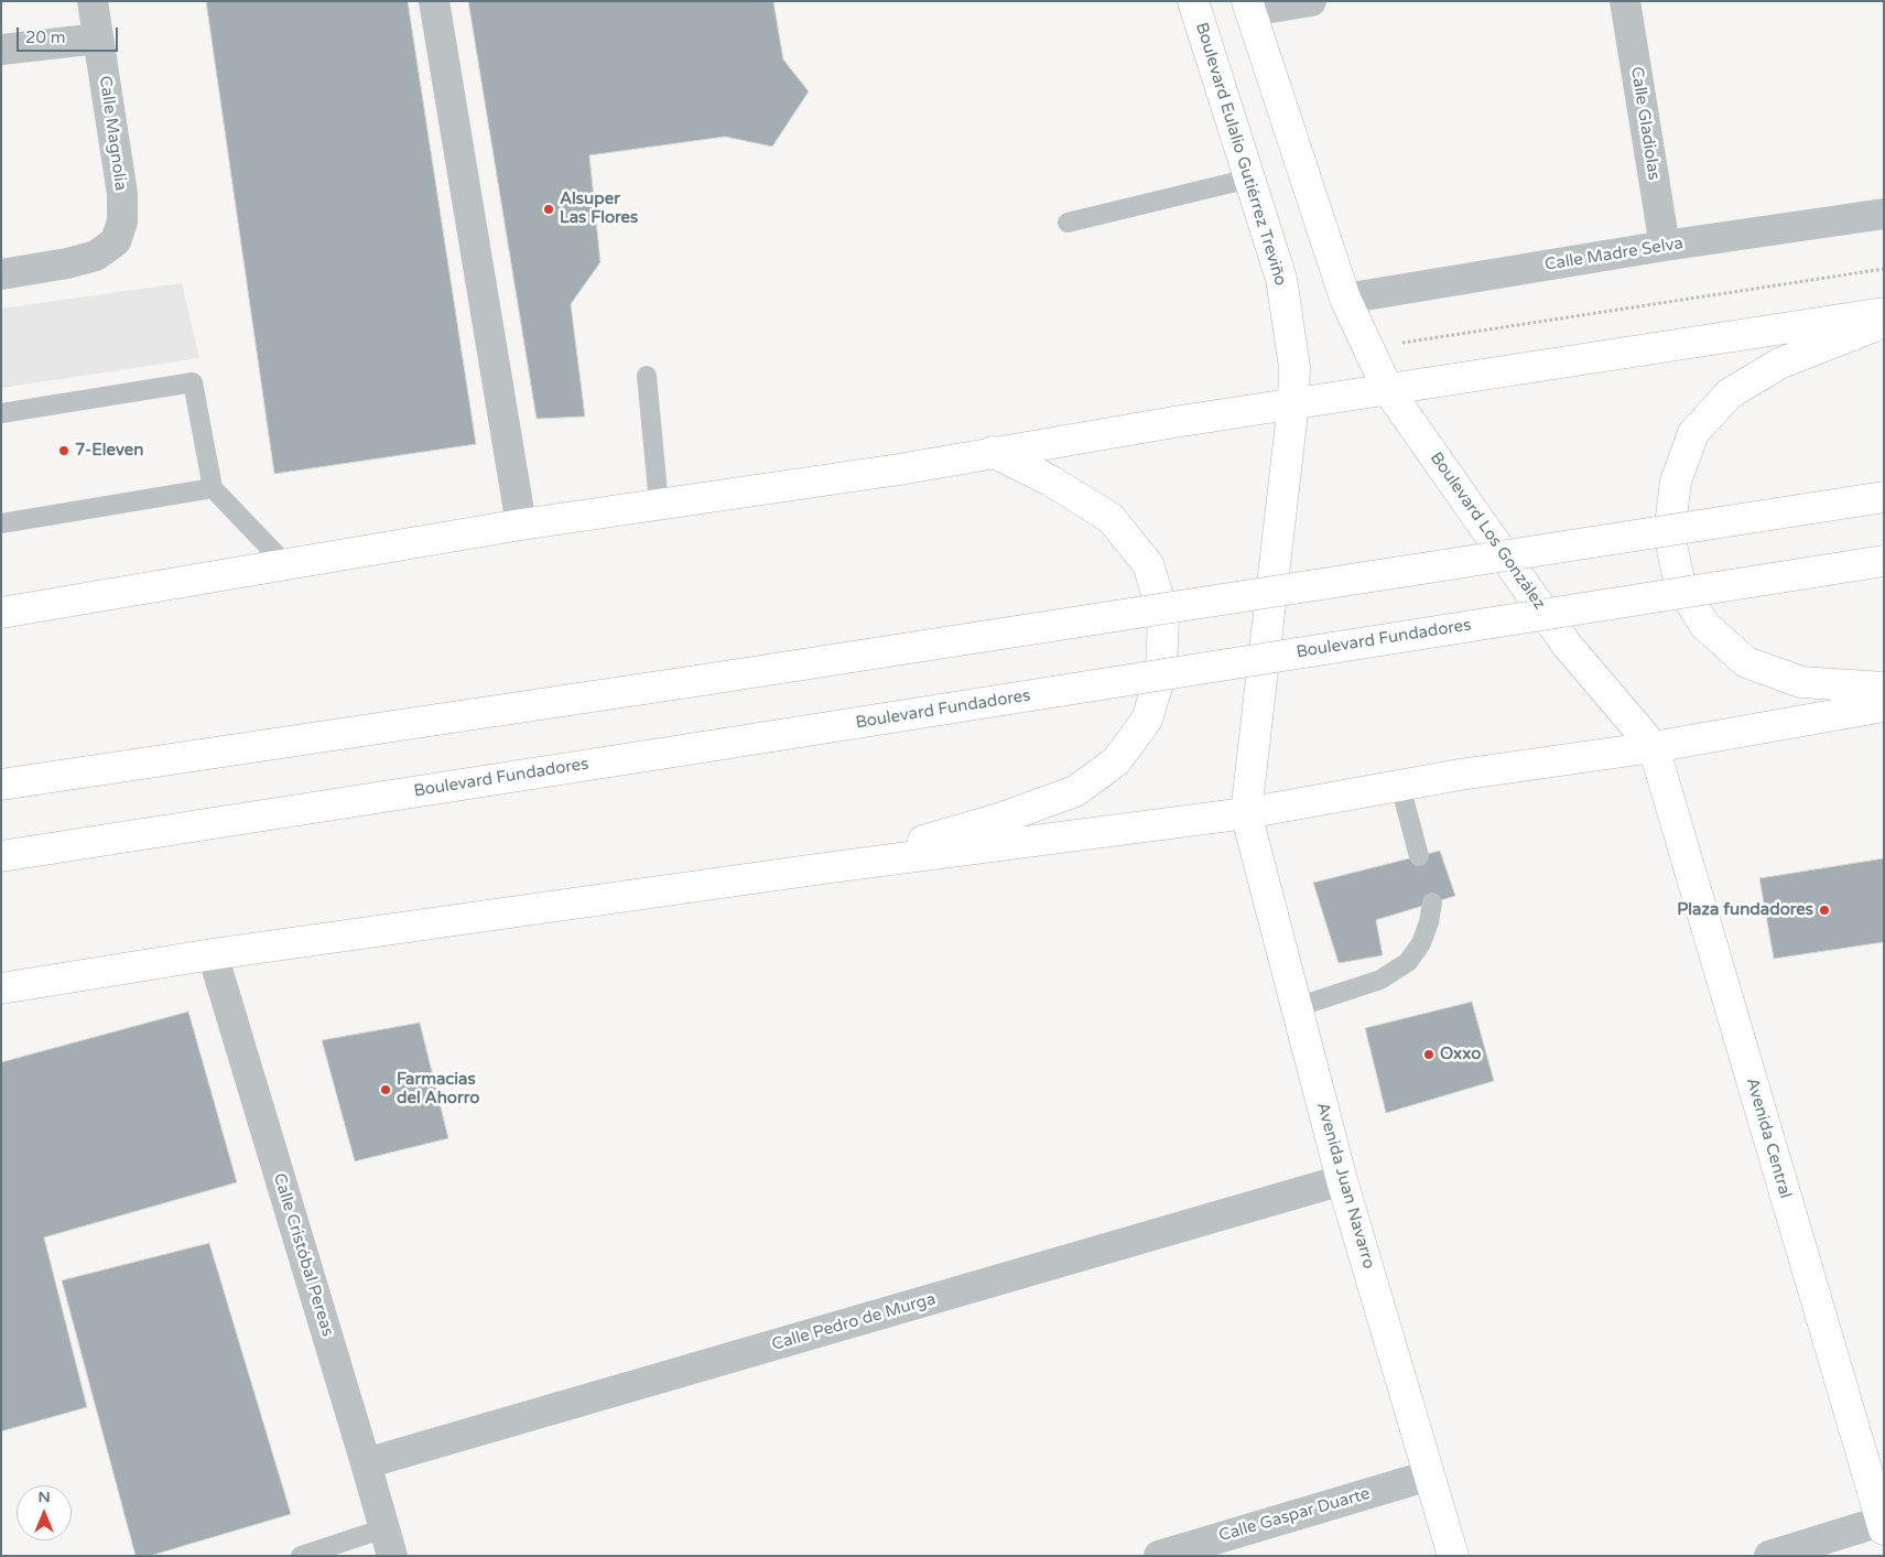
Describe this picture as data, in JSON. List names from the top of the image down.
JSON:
{
  "streets": {
    "main road": [
      "Boulevard Eulalio Gutiérrez Treviño",
      "Boulevard Los González",
      "Boulevard Fundadores",
      "Avenida Central",
      "Avenida Juan Navarro"
    ],
    "street": [
      "Calle Gladiolas",
      "Calle Magnolia",
      "Calle Madre Selva",
      "Calle Cristóbal Pereas",
      "Calle Pedro de Murga",
      "Calle Gaspar Duarte"
    ]
  },
  "crossings": [
    ["Calle Gladiolas", "Calle Madre Selva"],
    ["Calle Madre Selva", "Boulevard Los González"],
    ["Boulevard Los González", "Avenida Central"],
    ["Avenida Juan Navarro", "Calle Pedro de Murga"],
    ["Avenida Juan Navarro", "Calle Gaspar Duarte"],
    ["Calle Cristóbal Pereas", "Calle Pedro de Murga"]
  ],
  "places": [
    "Alsuper Las Flores",
    "7-Eleven",
    "Plaza fundadores",
    "Oxxo",
    "Farmacias del Ahorro"
  ],
  "scale_bar": "20 m",
  "north": "top"
}
